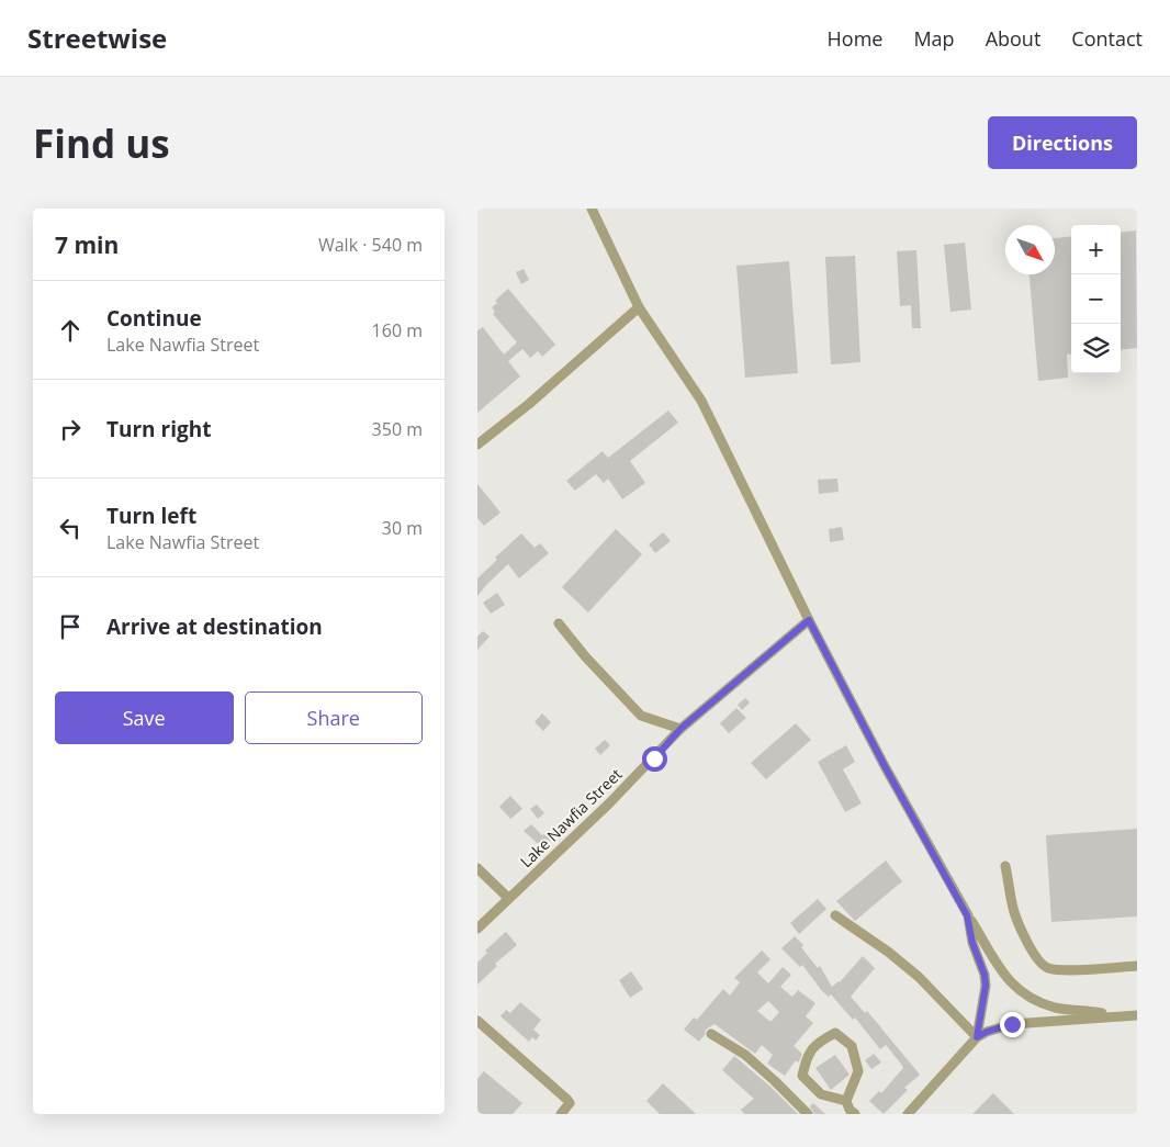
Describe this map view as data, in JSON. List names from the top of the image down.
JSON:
{
  "streets": {
    "street": ["Lake Nawfia Street"]
  },
  "north": "bottom right",
  "page": {
    "header": "Streetwise",
    "nav": [
      "Home",
      "Map",
      "About",
      "Contact"
    ],
    "buttons": [
      "Directions",
      ["Save", "Share"]
    ],
    "title": "Find us",
    "heading": ["7 min", "Walk · 540 m"],
    "map_buttons": ["+", "−"],
    "list": [
      ["Continue", "Lake Nawfia Street", "160 m"],
      ["Turn right", "350 m"],
      ["Turn left", "Lake Nawfia Street", "30 m"],
      "Arrive at destination"
    ]
  }
}
